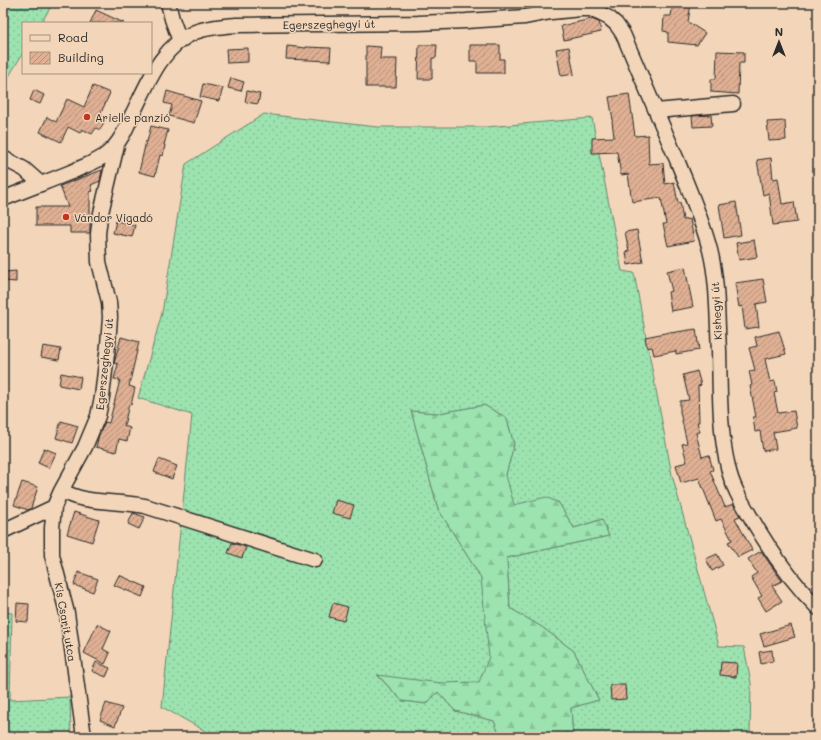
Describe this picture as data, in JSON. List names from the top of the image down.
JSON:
{
  "streets": {
    "street": ["Egerszeghegyi út", "Kishegyi út", "Kis Csarit utca"]
  },
  "crossings": [
    ["Egerszeghegyi út", "Kishegyi út"],
    ["Egerszeghegyi út", "Kis Csarit utca"]
  ],
  "places": ["Arielle panzió", "Vándor Vigadó"],
  "legend": ["Road", "Building"],
  "north": "top"
}
